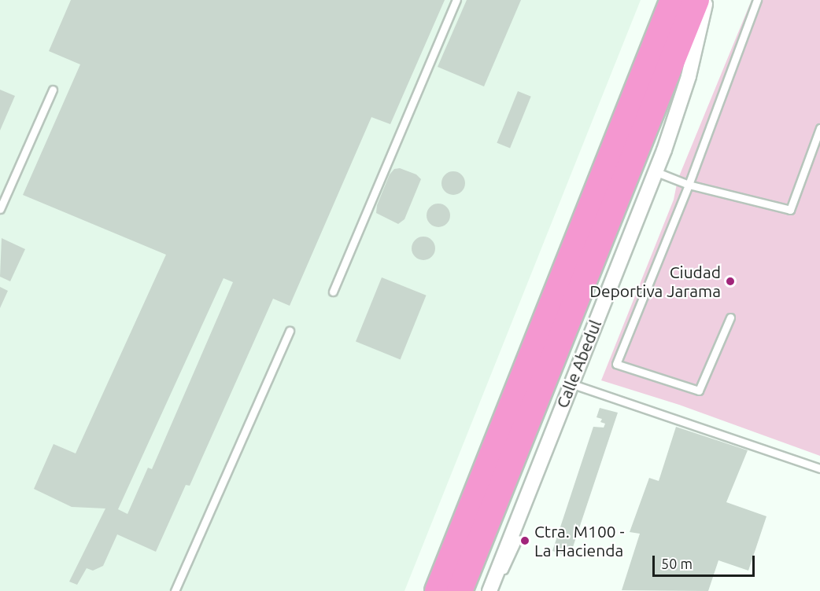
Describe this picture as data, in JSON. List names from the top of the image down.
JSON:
{
  "streets": {
    "street": ["Calle Abedul"]
  },
  "places": ["Ciudad Deportiva Jarama", "Ctra. M100 - La Hacienda"],
  "scale_bar": "50 m"
}
